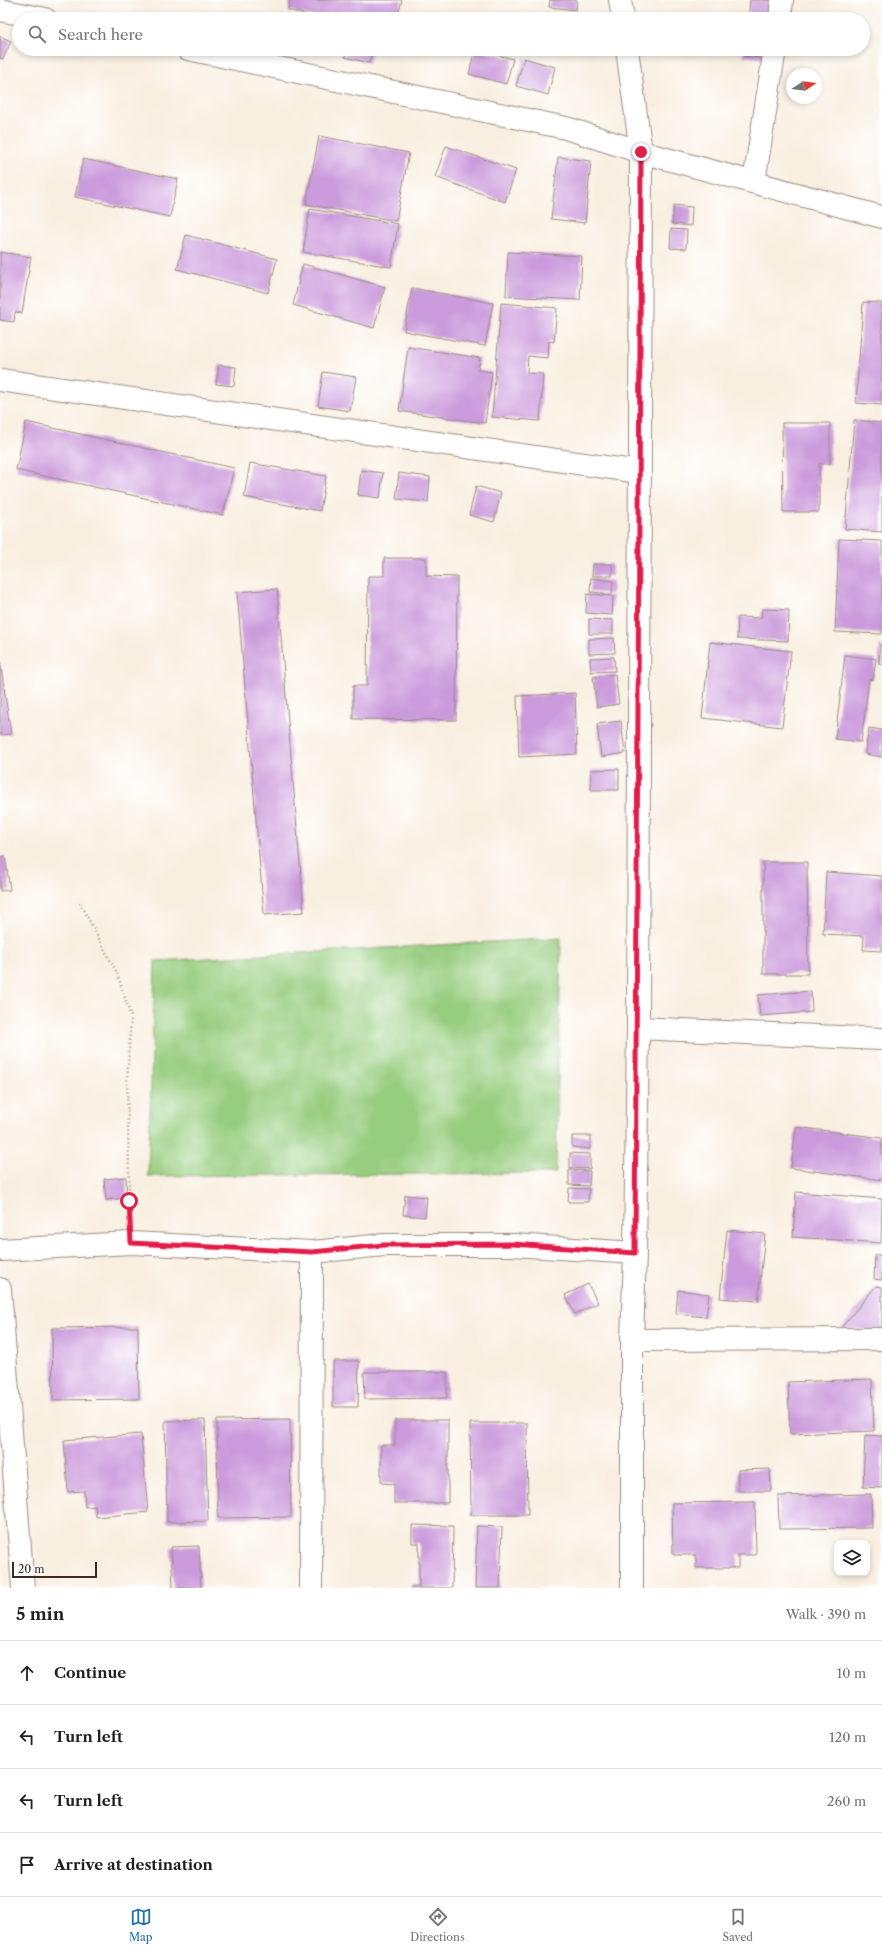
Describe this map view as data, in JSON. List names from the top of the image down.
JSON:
{
  "scale_bar": "20 m",
  "north": "right",
  "page": {
    "search": "Search here",
    "scale": "20 m",
    "heading": ["5 min", "Walk · 390 m"],
    "list": [
      ["Continue", "10 m"],
      ["Turn left", "120 m"],
      ["Turn left", "260 m"],
      "Arrive at destination"
    ],
    "nav": ["Map", "Directions", "Saved"]
  }
}
